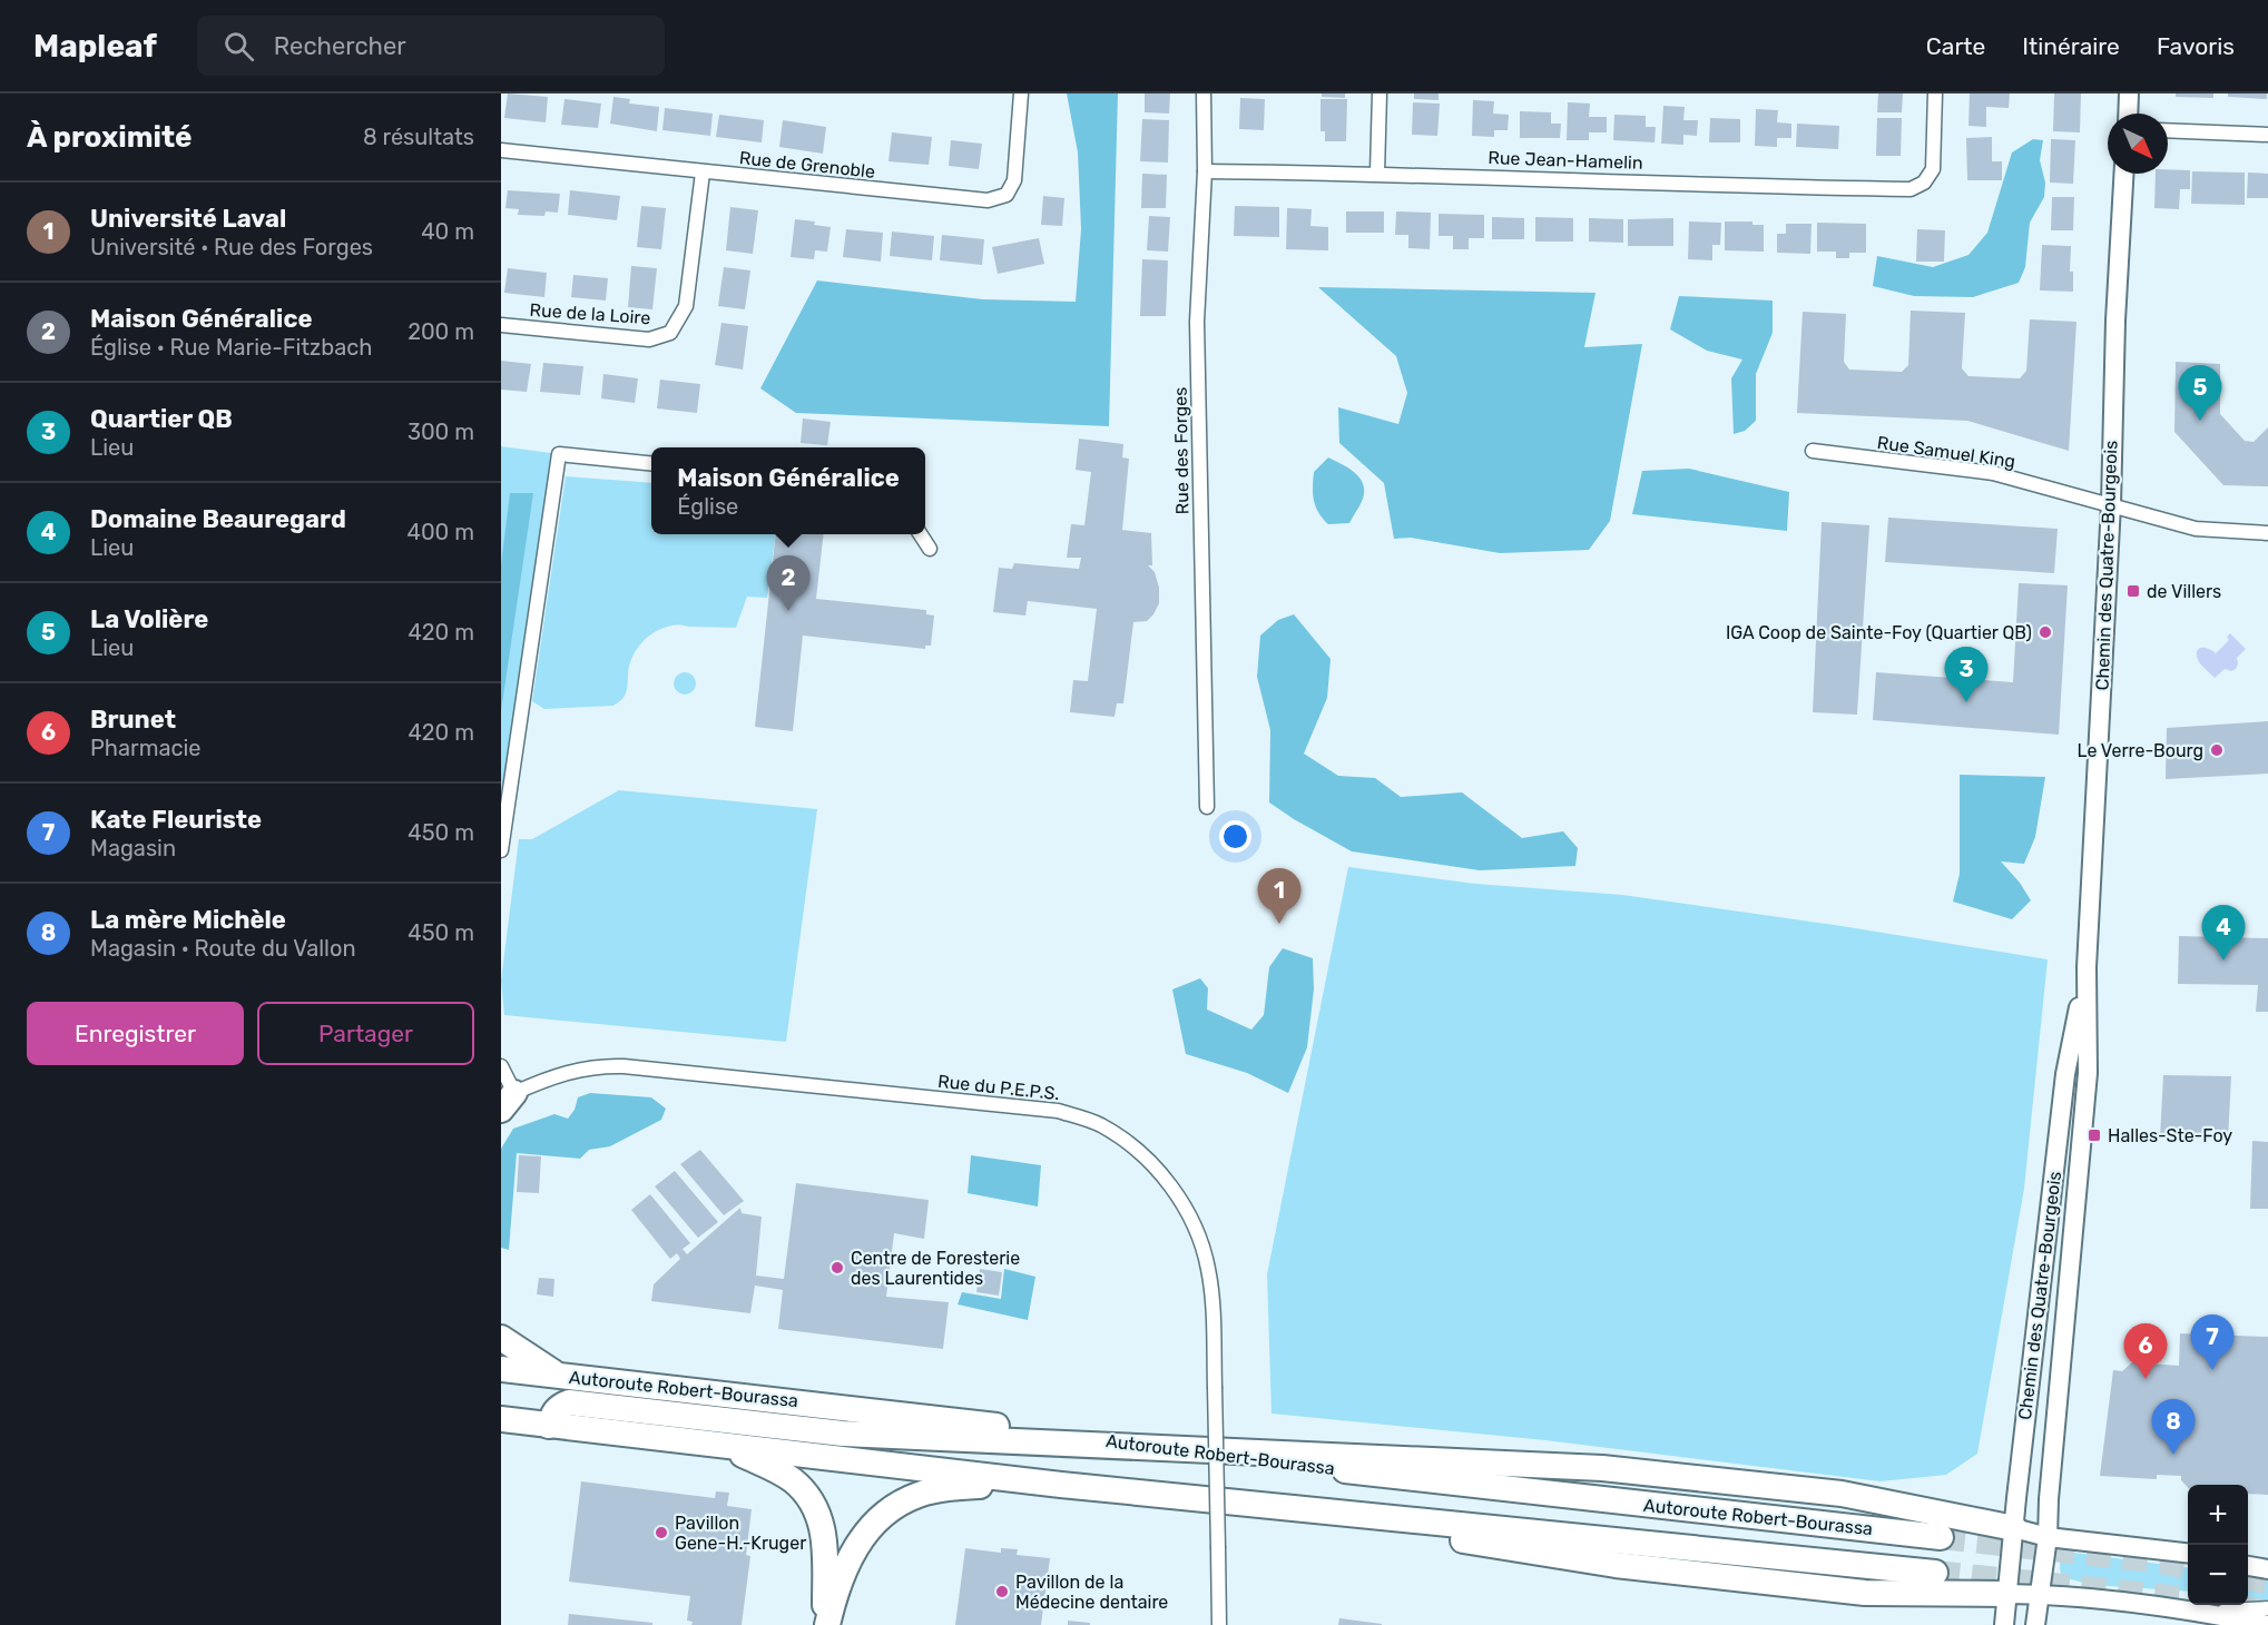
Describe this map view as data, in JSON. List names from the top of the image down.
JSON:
{
  "streets": {
    "highway": ["Autoroute Robert-Bourassa"],
    "main road": ["Chemin des Quatre-Bourgeois"],
    "street": [
      "Rue Jean-Hamelin",
      "Rue de Grenoble",
      "Rue de la Loire",
      "Rue des Forges",
      "Rue Samuel King",
      "Rue du P.E.P.S."
    ]
  },
  "crossings": [
    ["Rue Jean-Hamelin", "Rue des Forges"],
    ["Rue de Grenoble", "Rue de la Loire"],
    ["Rue Samuel King", "Chemin des Quatre-Bourgeois"]
  ],
  "places": {
    "transit": ["de Villers", "Halles-Ste-Foy"],
    "other": [
      "IGA Coop de Sainte-Foy (Quartier QB)",
      "Le Verre-Bourg",
      "Centre de Foresterie des Laurentides",
      "Pavillon Gene-H.-Kruger",
      "Pavillon de la Médecine dentaire"
    ]
  },
  "north": "bottom right",
  "page": {
    "header": "Mapleaf",
    "search": "Rechercher",
    "nav": ["Carte", "Itinéraire", "Favoris"],
    "heading": ["À proximité", "8 résultats"],
    "list": [
      {
        "mark": "1",
        "name": "Université Laval",
        "note": "Université · Rue des Forges",
        "value": "40 m"
      },
      {
        "mark": "2",
        "name": "Maison Généralice",
        "note": "Église · Rue Marie-Fitzbach",
        "value": "200 m"
      },
      {
        "mark": "3",
        "name": "Quartier QB",
        "note": "Lieu",
        "value": "300 m"
      },
      {
        "mark": "4",
        "name": "Domaine Beauregard",
        "note": "Lieu",
        "value": "400 m"
      },
      {
        "mark": "5",
        "name": "La Volière",
        "note": "Lieu",
        "value": "420 m"
      },
      {
        "mark": "6",
        "name": "Brunet",
        "note": "Pharmacie",
        "value": "420 m"
      },
      {
        "mark": "7",
        "name": "Kate Fleuriste",
        "note": "Magasin",
        "value": "450 m"
      },
      {
        "mark": "8",
        "name": "La mère Michèle",
        "note": "Magasin · Route du Vallon",
        "value": "450 m"
      }
    ],
    "pins": [
      "5",
      "2",
      "3",
      "1",
      "4",
      "7",
      "6",
      "8"
    ],
    "popup": ["Maison Généralice", "Église"],
    "buttons": ["Enregistrer", "Partager"],
    "map_buttons": ["+", "−"]
  }
}
